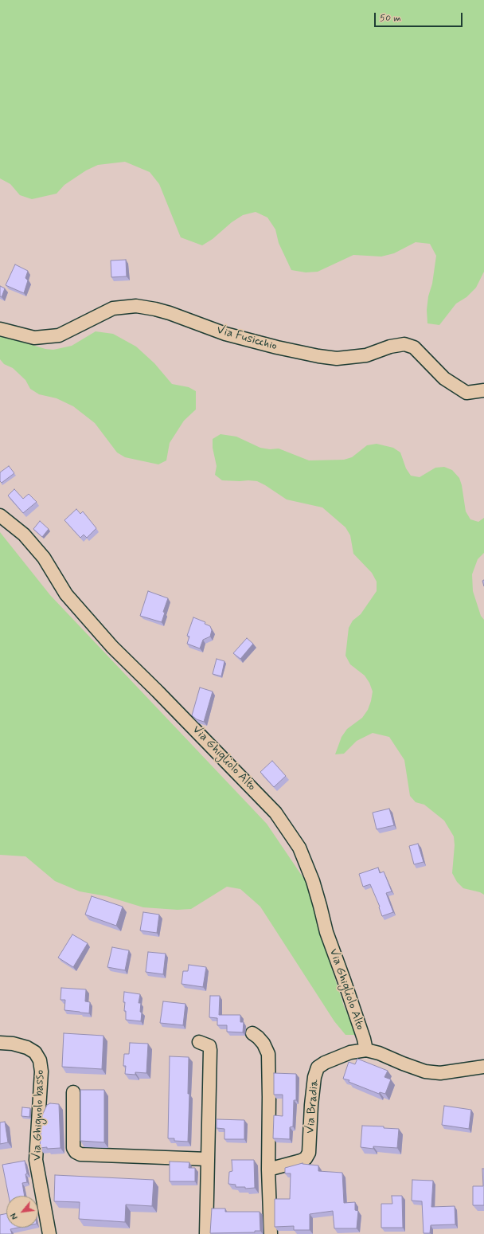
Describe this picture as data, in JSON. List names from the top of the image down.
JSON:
{
  "streets": {
    "street": [
      "Via Fusicchio",
      "Via Ghigliolo Alto",
      "Via Bradia",
      "Via Ghignolo basso"
    ]
  },
  "crossings": [
    ["Via Ghigliolo Alto", "Via Bradia"]
  ],
  "scale_bar": "50 m",
  "north": "bottom left"
}
